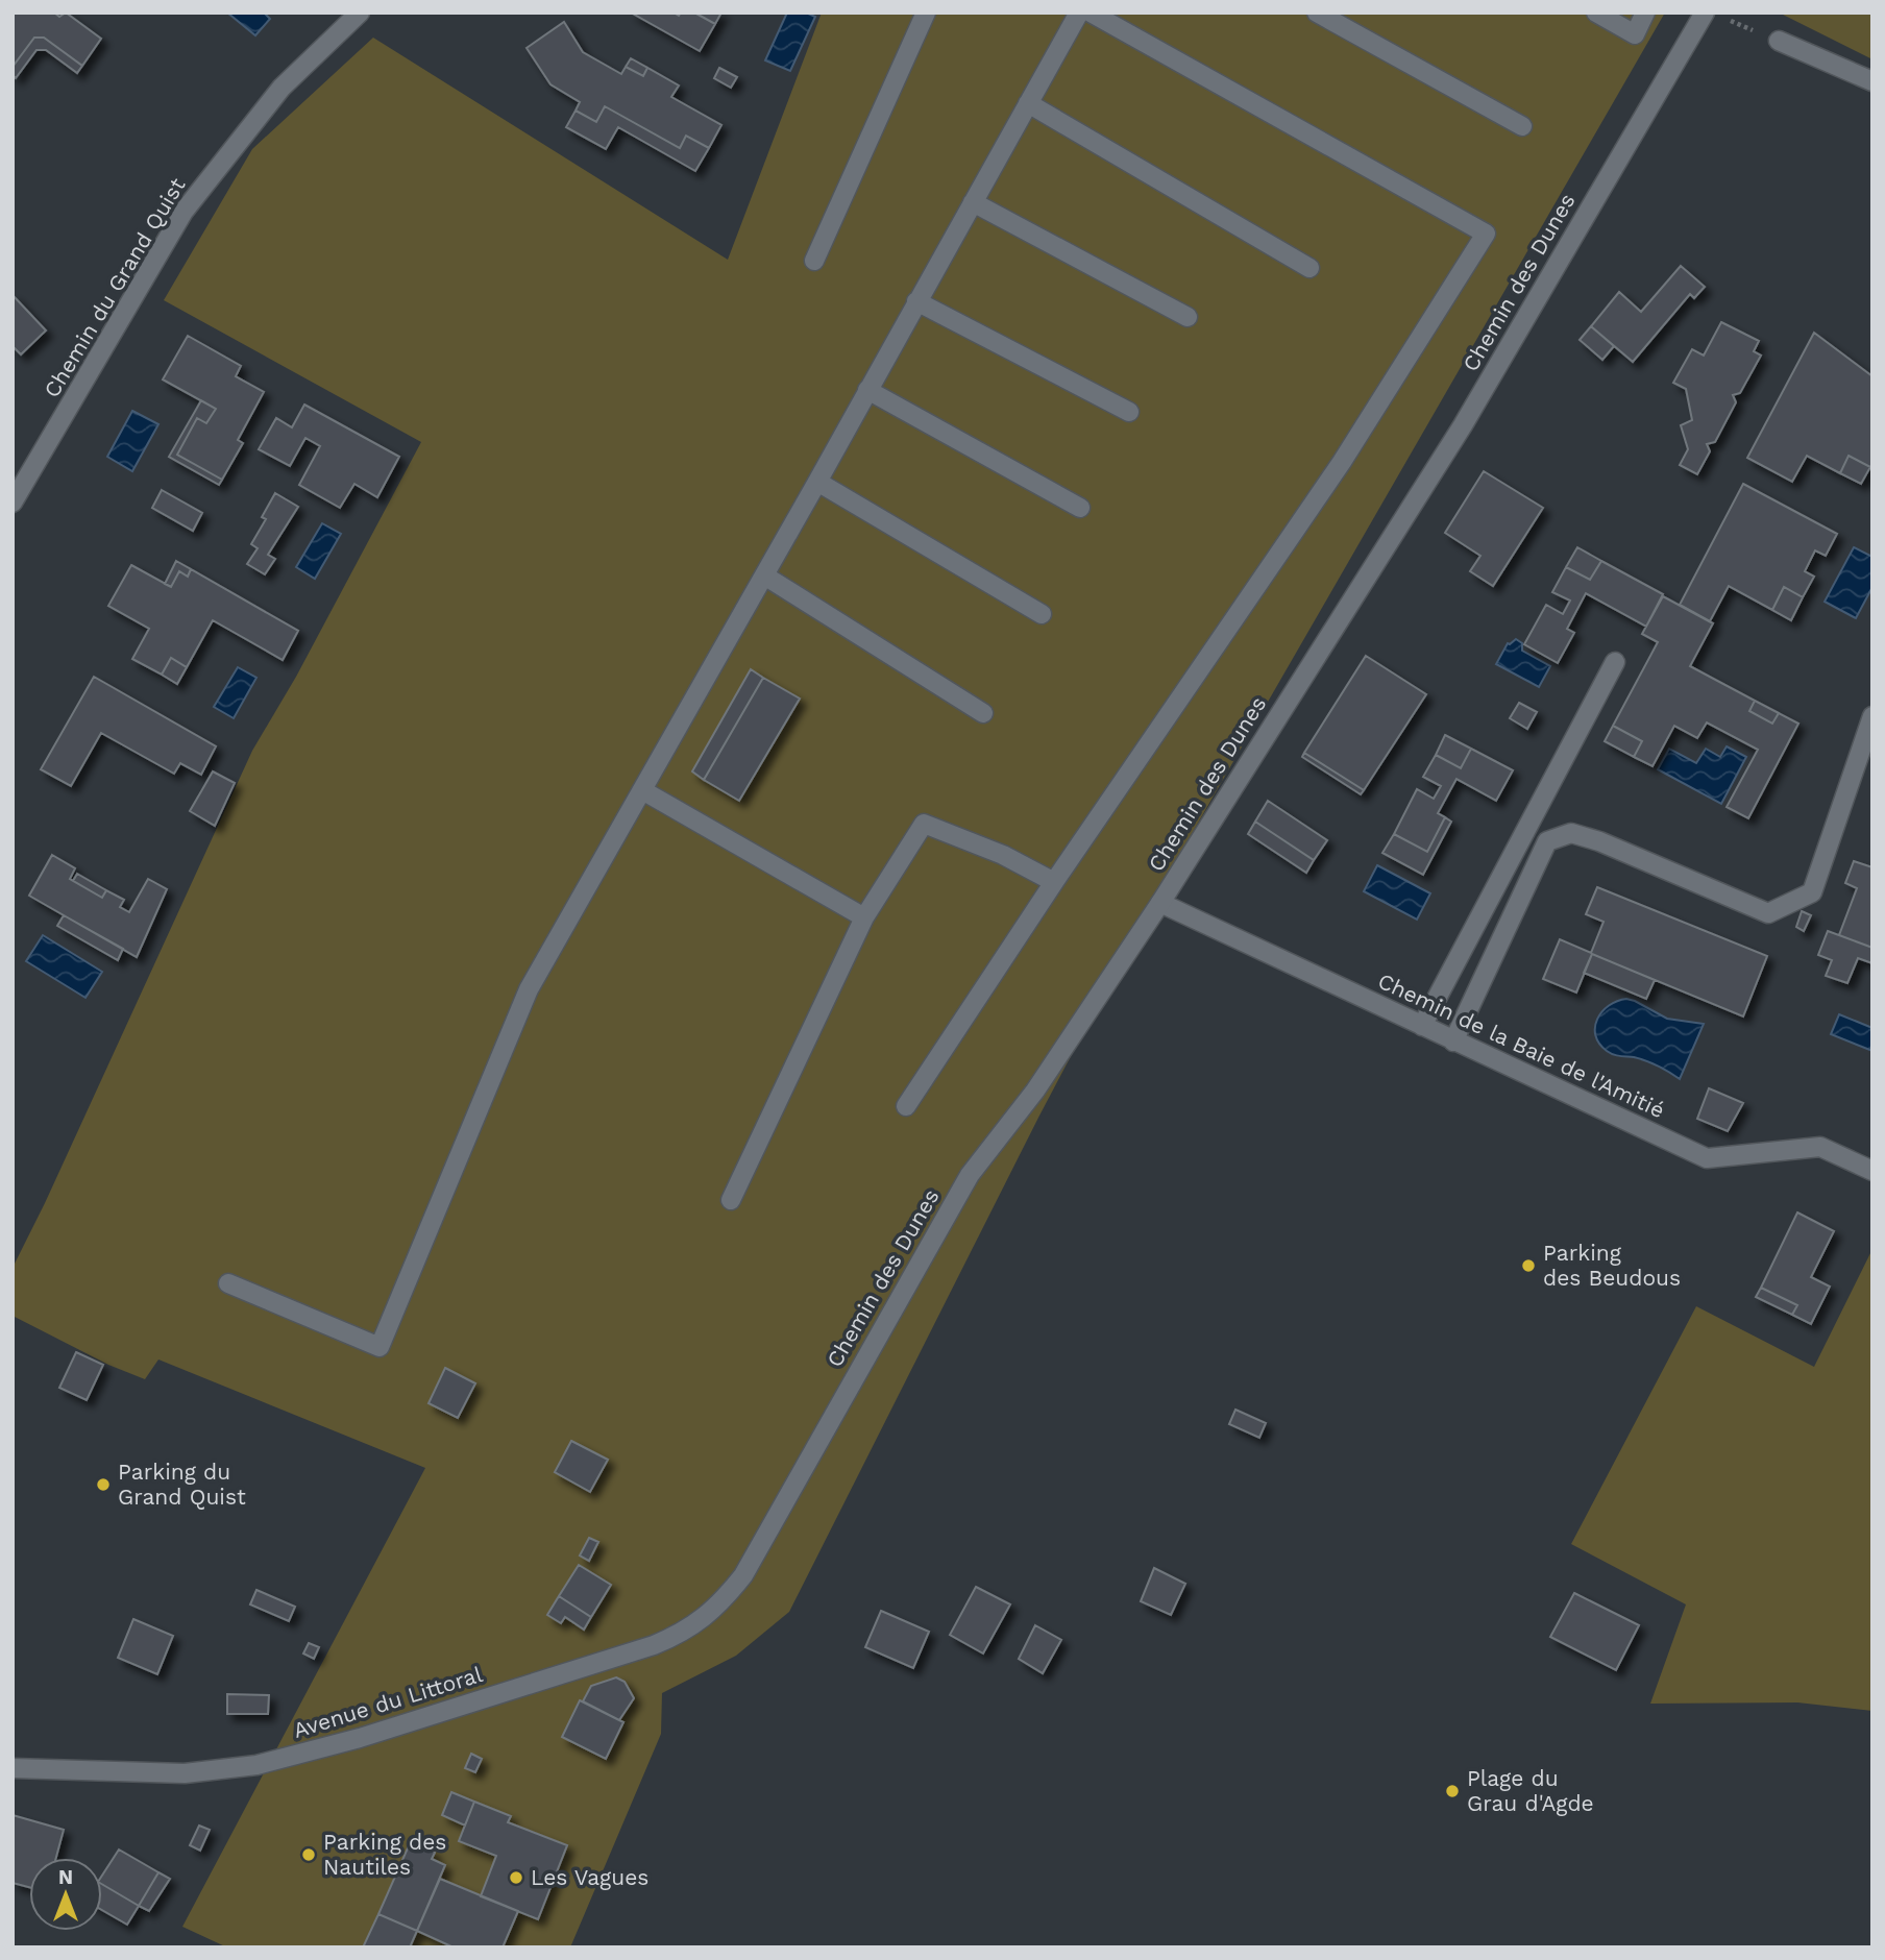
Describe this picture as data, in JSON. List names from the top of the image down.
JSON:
{
  "streets": {
    "street": [
      "Chemin des Dunes",
      "Chemin du Grand Quist",
      "Chemin de la Baie de l'Amitié",
      "Avenue du Littoral"
    ]
  },
  "crossings": [
    ["Chemin des Dunes", "Chemin de la Baie de l'Amitié"],
    ["Chemin des Dunes", "Avenue du Littoral"]
  ],
  "places": [
    "Parking des Beudous",
    "Parking du Grand Quist",
    "Plage du Grau d'Agde",
    "Parking des Nautiles",
    "Les Vagues"
  ],
  "north": "top"
}
